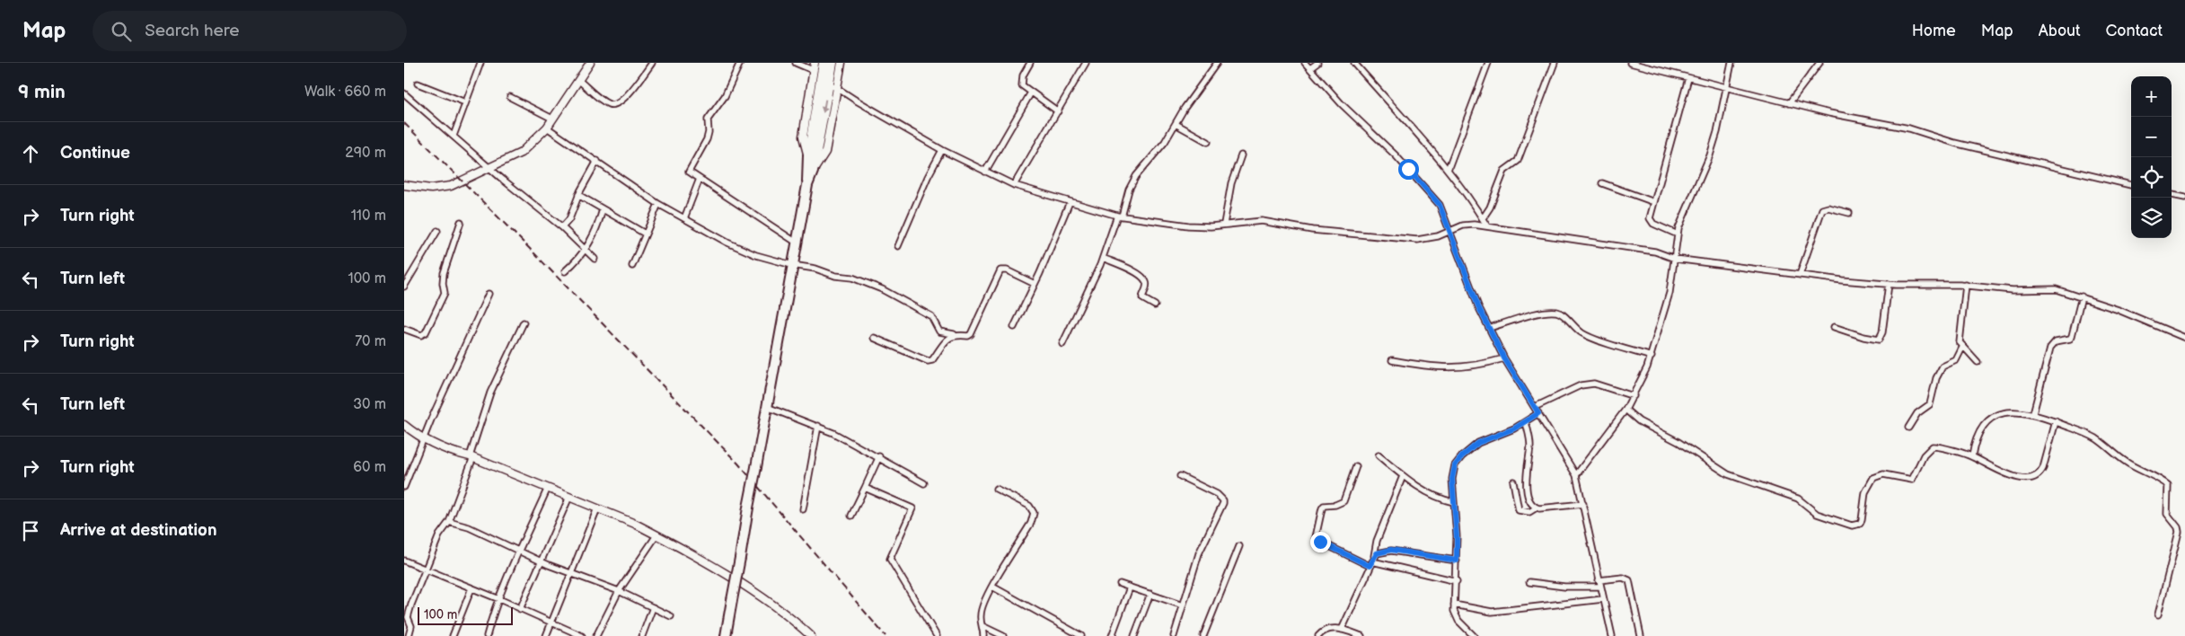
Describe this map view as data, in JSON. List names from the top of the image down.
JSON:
{
  "scale_bar": "100 m",
  "page": {
    "header": "Map",
    "search": "Search here",
    "nav": [
      "Home",
      "Map",
      "About",
      "Contact"
    ],
    "heading": ["9 min", "Walk · 660 m"],
    "map_buttons": ["+", "−"],
    "list": [
      ["Continue", "290 m"],
      ["Turn right", "110 m"],
      ["Turn left", "100 m"],
      ["Turn right", "70 m"],
      ["Turn left", "30 m"],
      ["Turn right", "60 m"],
      "Arrive at destination"
    ],
    "scale": "100 m"
  }
}
